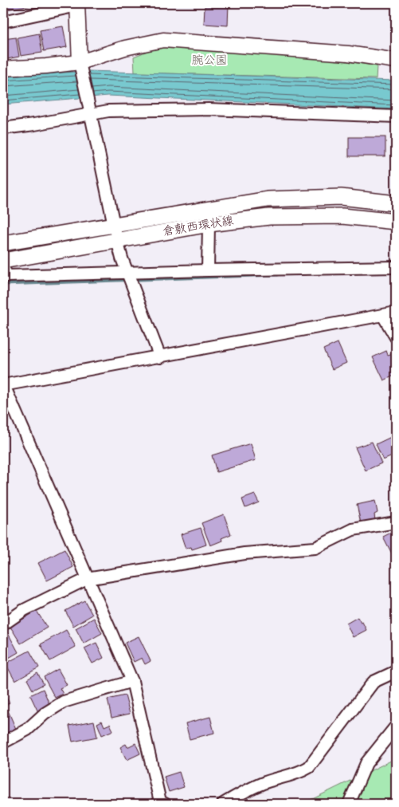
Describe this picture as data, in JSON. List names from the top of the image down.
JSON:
{
  "streets": {
    "main road": ["倉敷西環状線"]
  },
  "parks": ["腕公園"]
}
